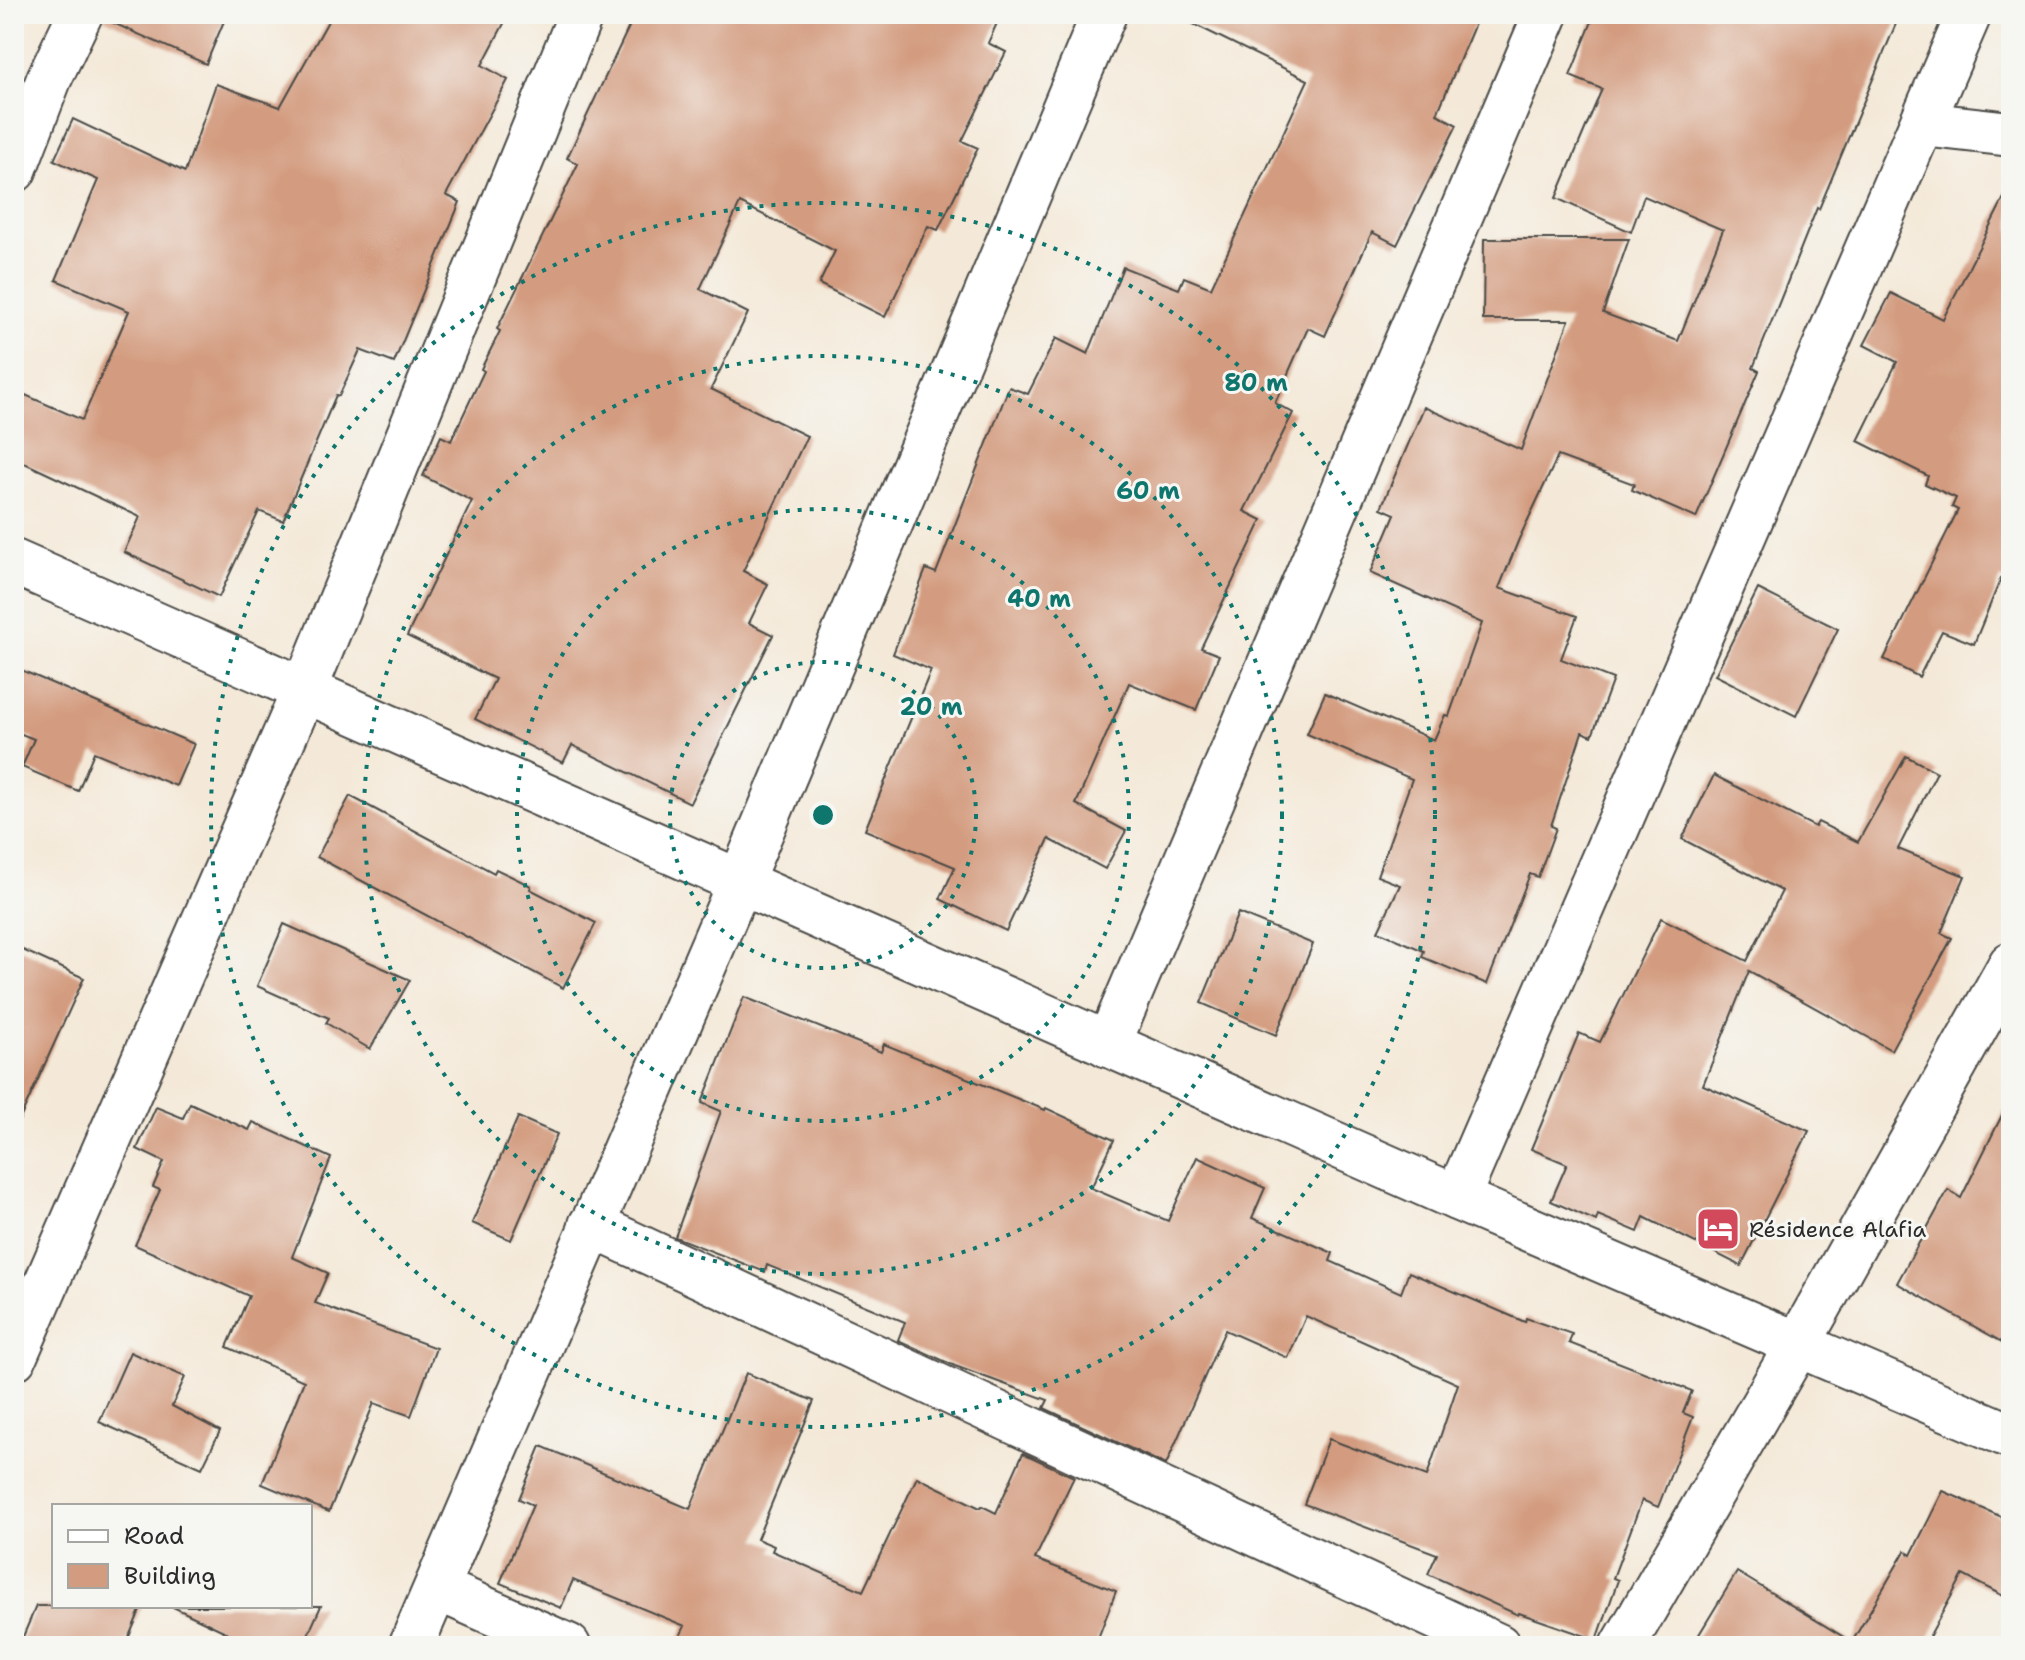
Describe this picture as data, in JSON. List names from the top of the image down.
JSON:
{
  "places": {
    "hotel": ["Résidence Alafia"]
  },
  "legend": ["Road", "Building"],
  "rings": [
    "80 m",
    "60 m",
    "40 m",
    "20 m"
  ]
}
